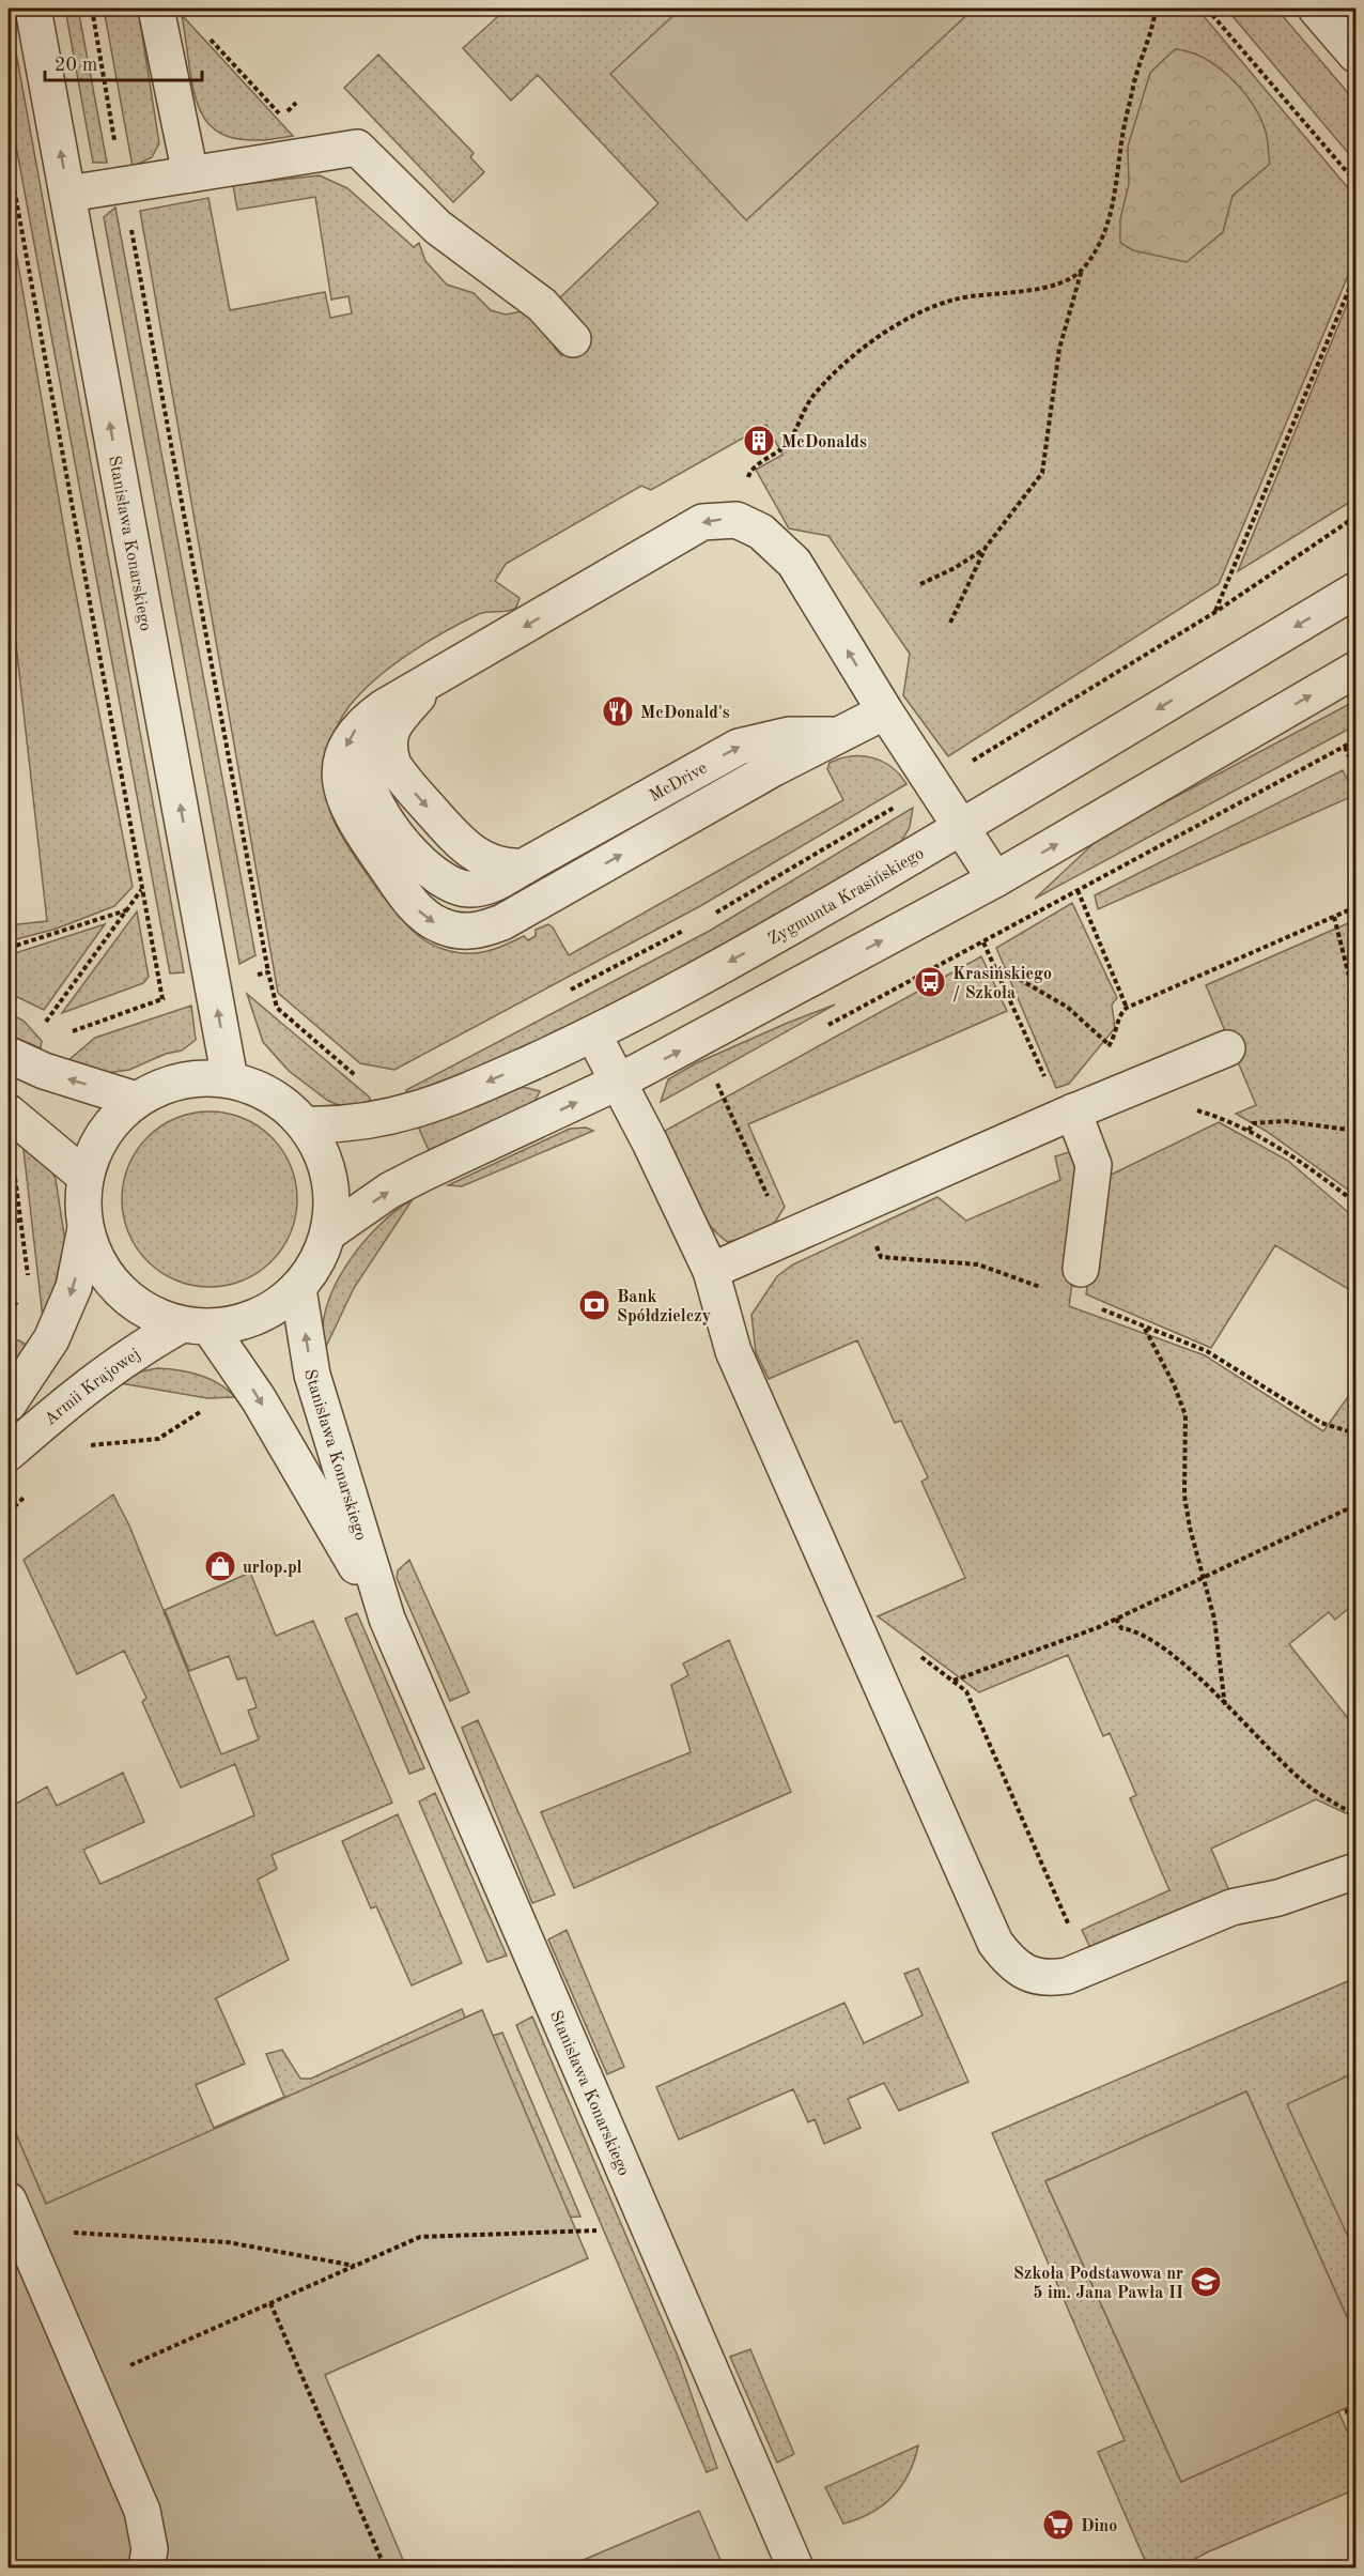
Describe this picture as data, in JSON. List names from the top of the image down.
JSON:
{
  "streets": {
    "street": [
      "Stanisława Konarskiego",
      "McDrive",
      "Zygmunta Krasińskiego",
      "Armii Krajowej"
    ]
  },
  "crossings": [
    ["Stanisława Konarskiego", "Armii Krajowej"],
    ["Zygmunta Krasińskiego", "Armii Krajowej"]
  ],
  "places": {
    "building": ["McDonalds"],
    "restaurant": ["McDonald's"],
    "bus stop": ["Krasińskiego / Szkoła"],
    "bank": ["Bank Spółdzielczy"],
    "shop": ["urlop.pl"],
    "school or university": ["Szkoła Podstawowa nr 5 im. Jana Pawła II"],
    "supermarket": ["Dino"]
  },
  "scale_bar": "20 m"
}
